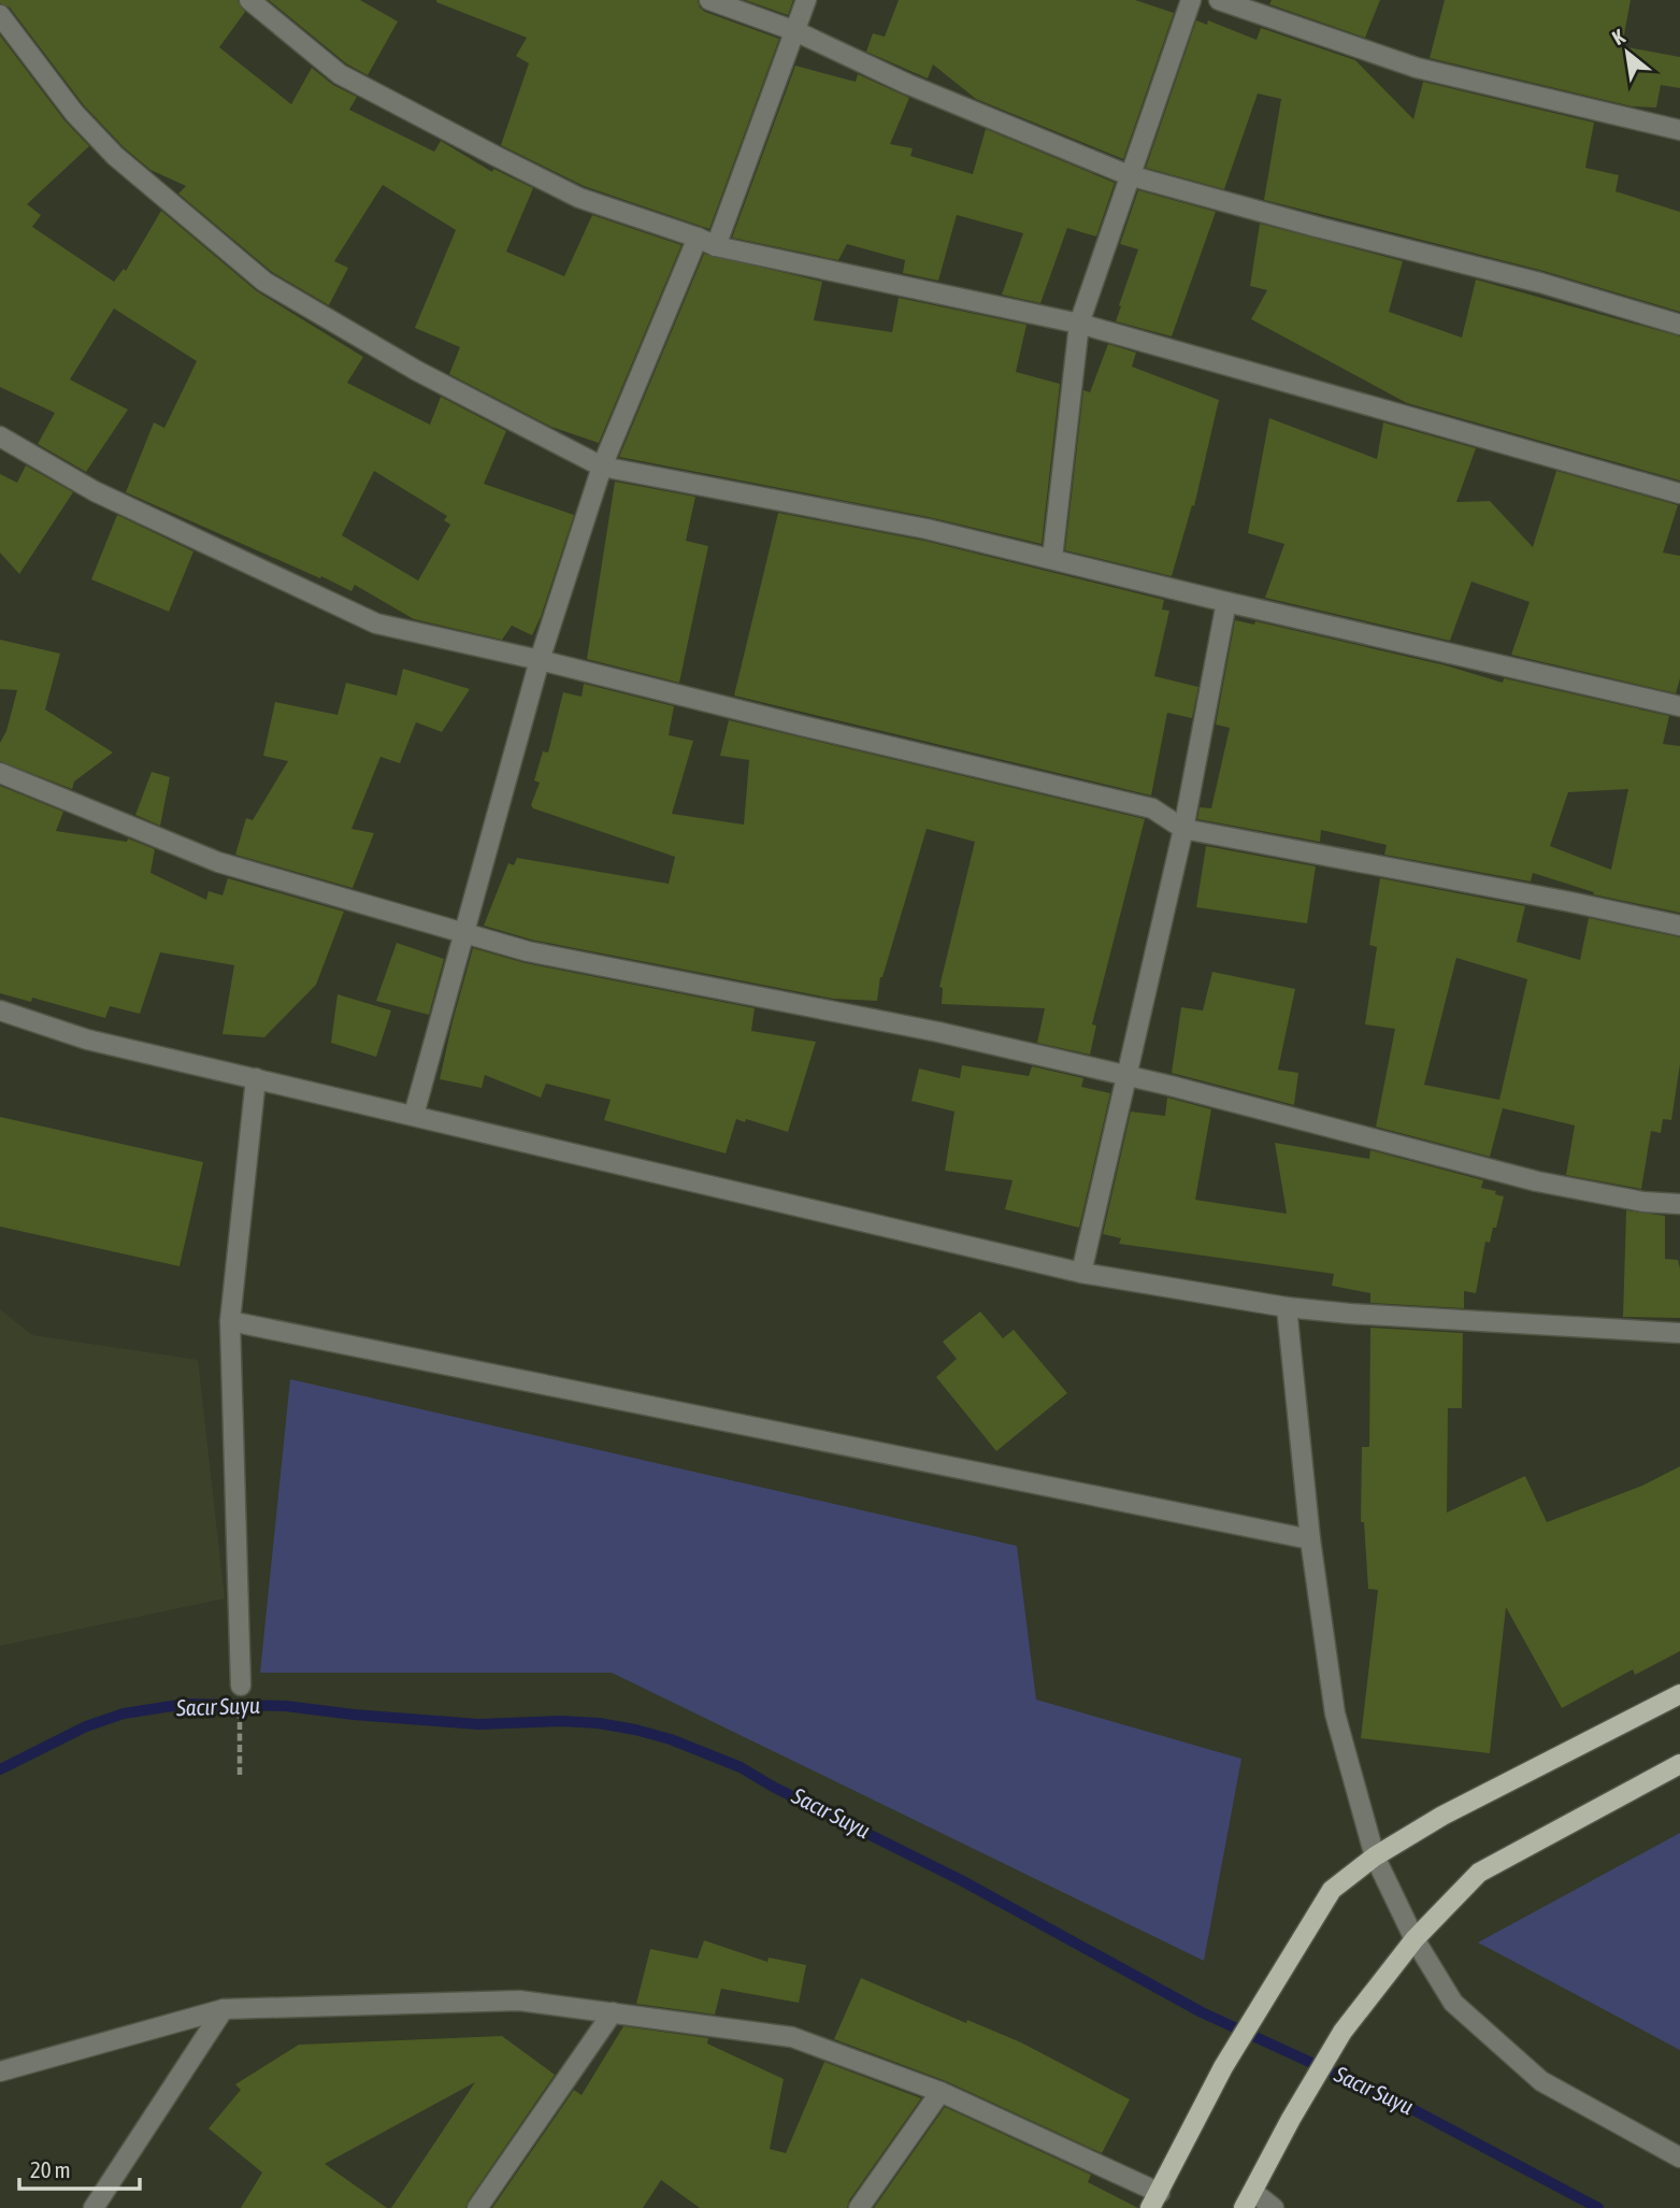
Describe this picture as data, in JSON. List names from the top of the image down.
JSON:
{
  "water": ["Sacır Suyu"],
  "scale_bar": "20 m",
  "north": "top left"
}
